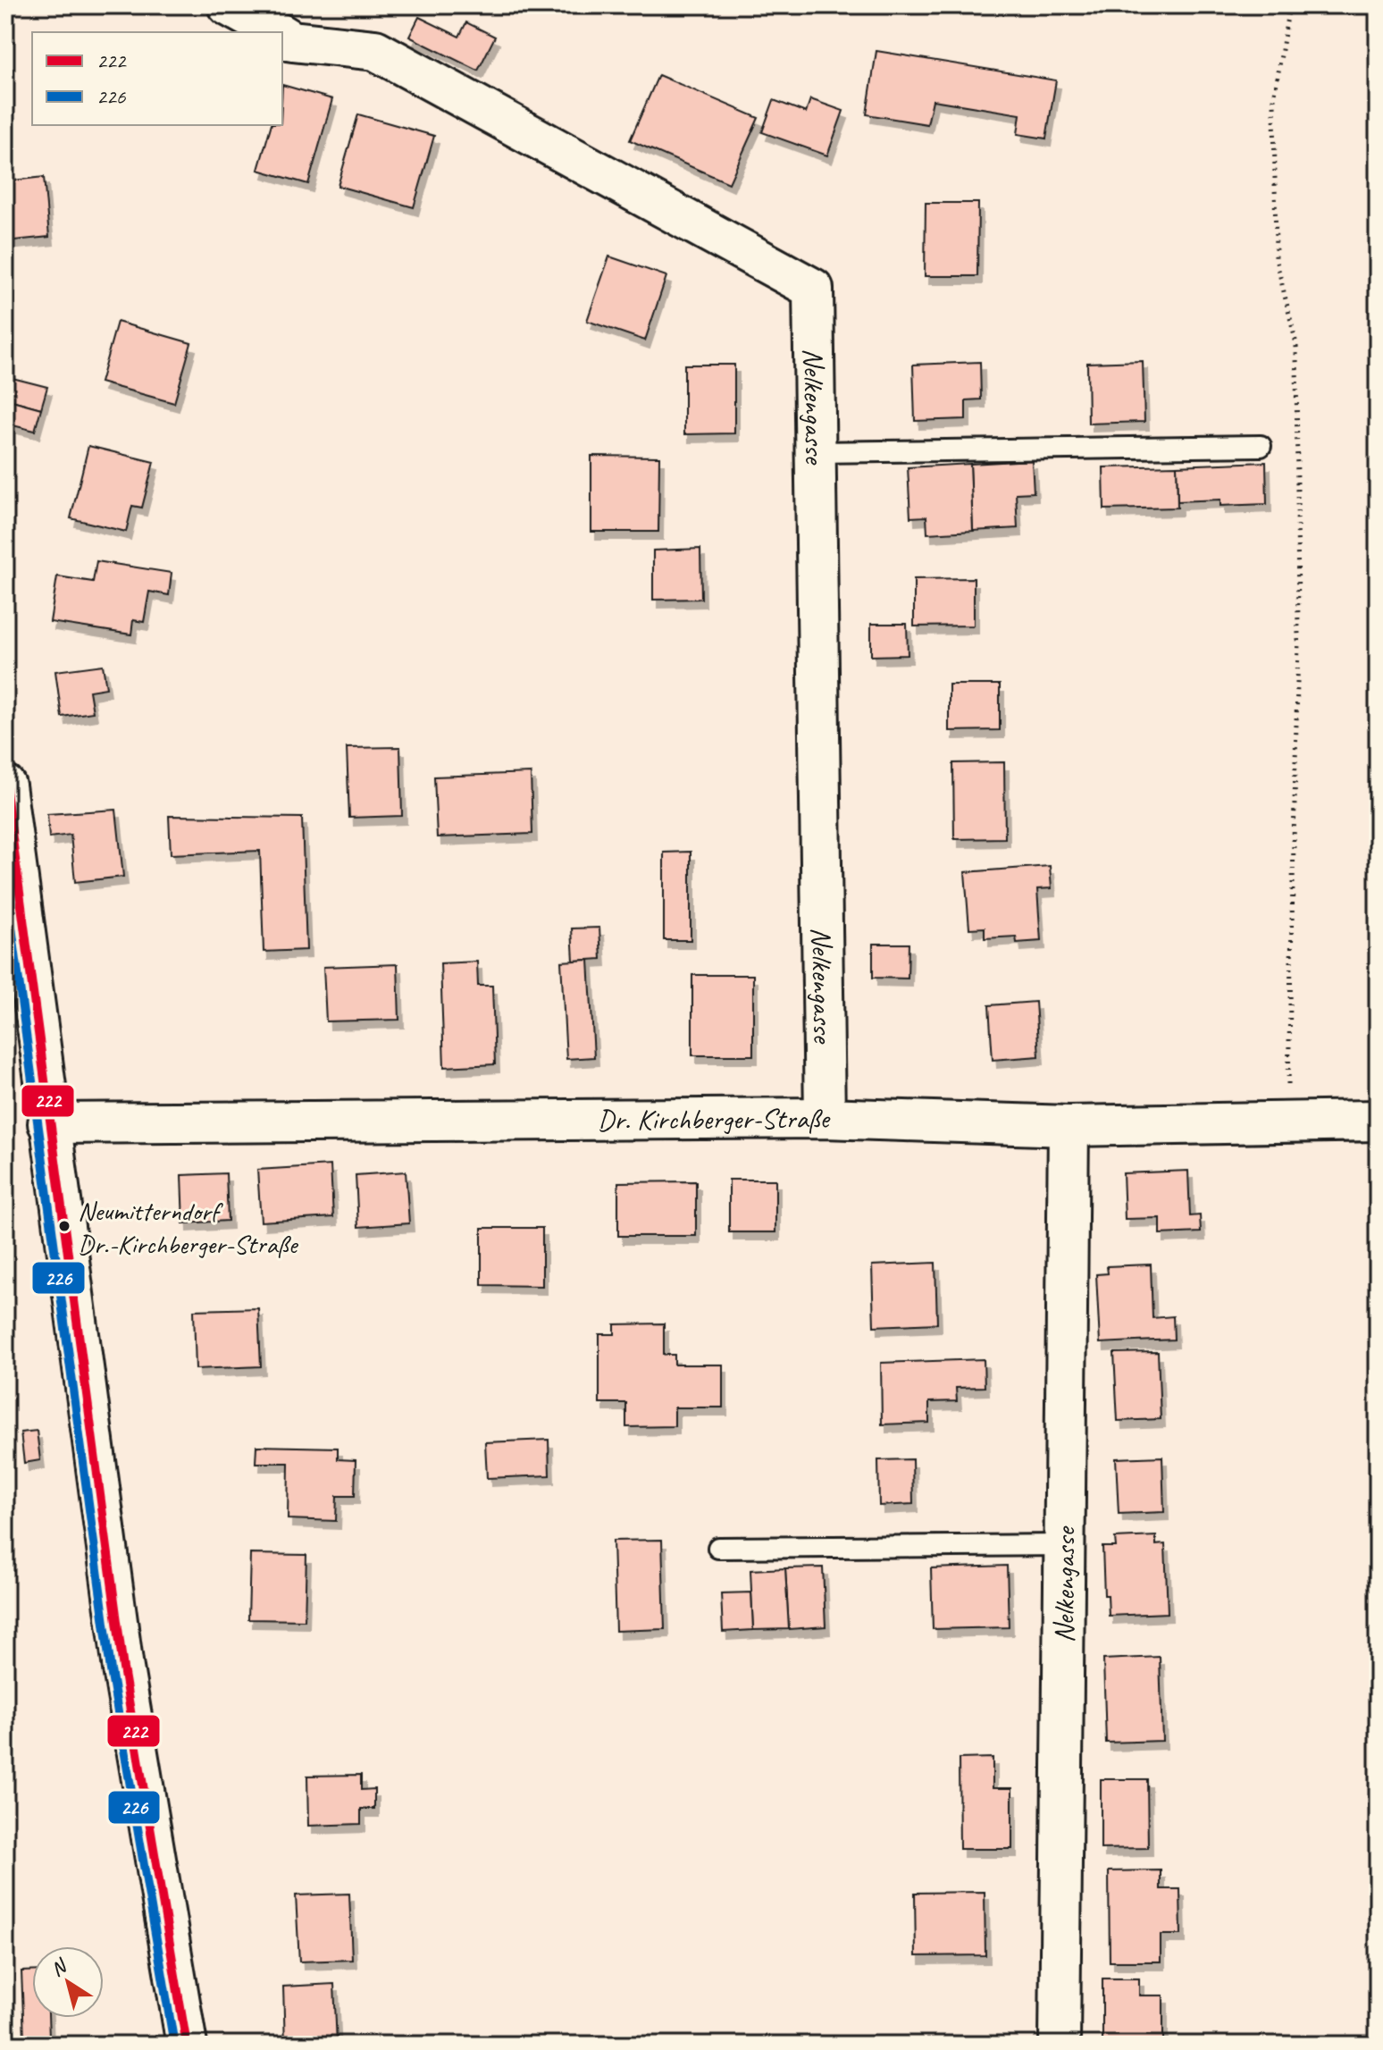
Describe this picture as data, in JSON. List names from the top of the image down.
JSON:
{
  "streets": {
    "street": ["Nelkengasse", "Dr. Kirchberger-Straße"]
  },
  "crossings": [
    ["Nelkengasse", "Dr. Kirchberger-Straße"]
  ],
  "places": ["Neumitterndorf Dr.-Kirchberger-Straße"],
  "lines": ["transit line 222", "transit line 226"],
  "legend": ["222", "226"],
  "north": "top left"
}
